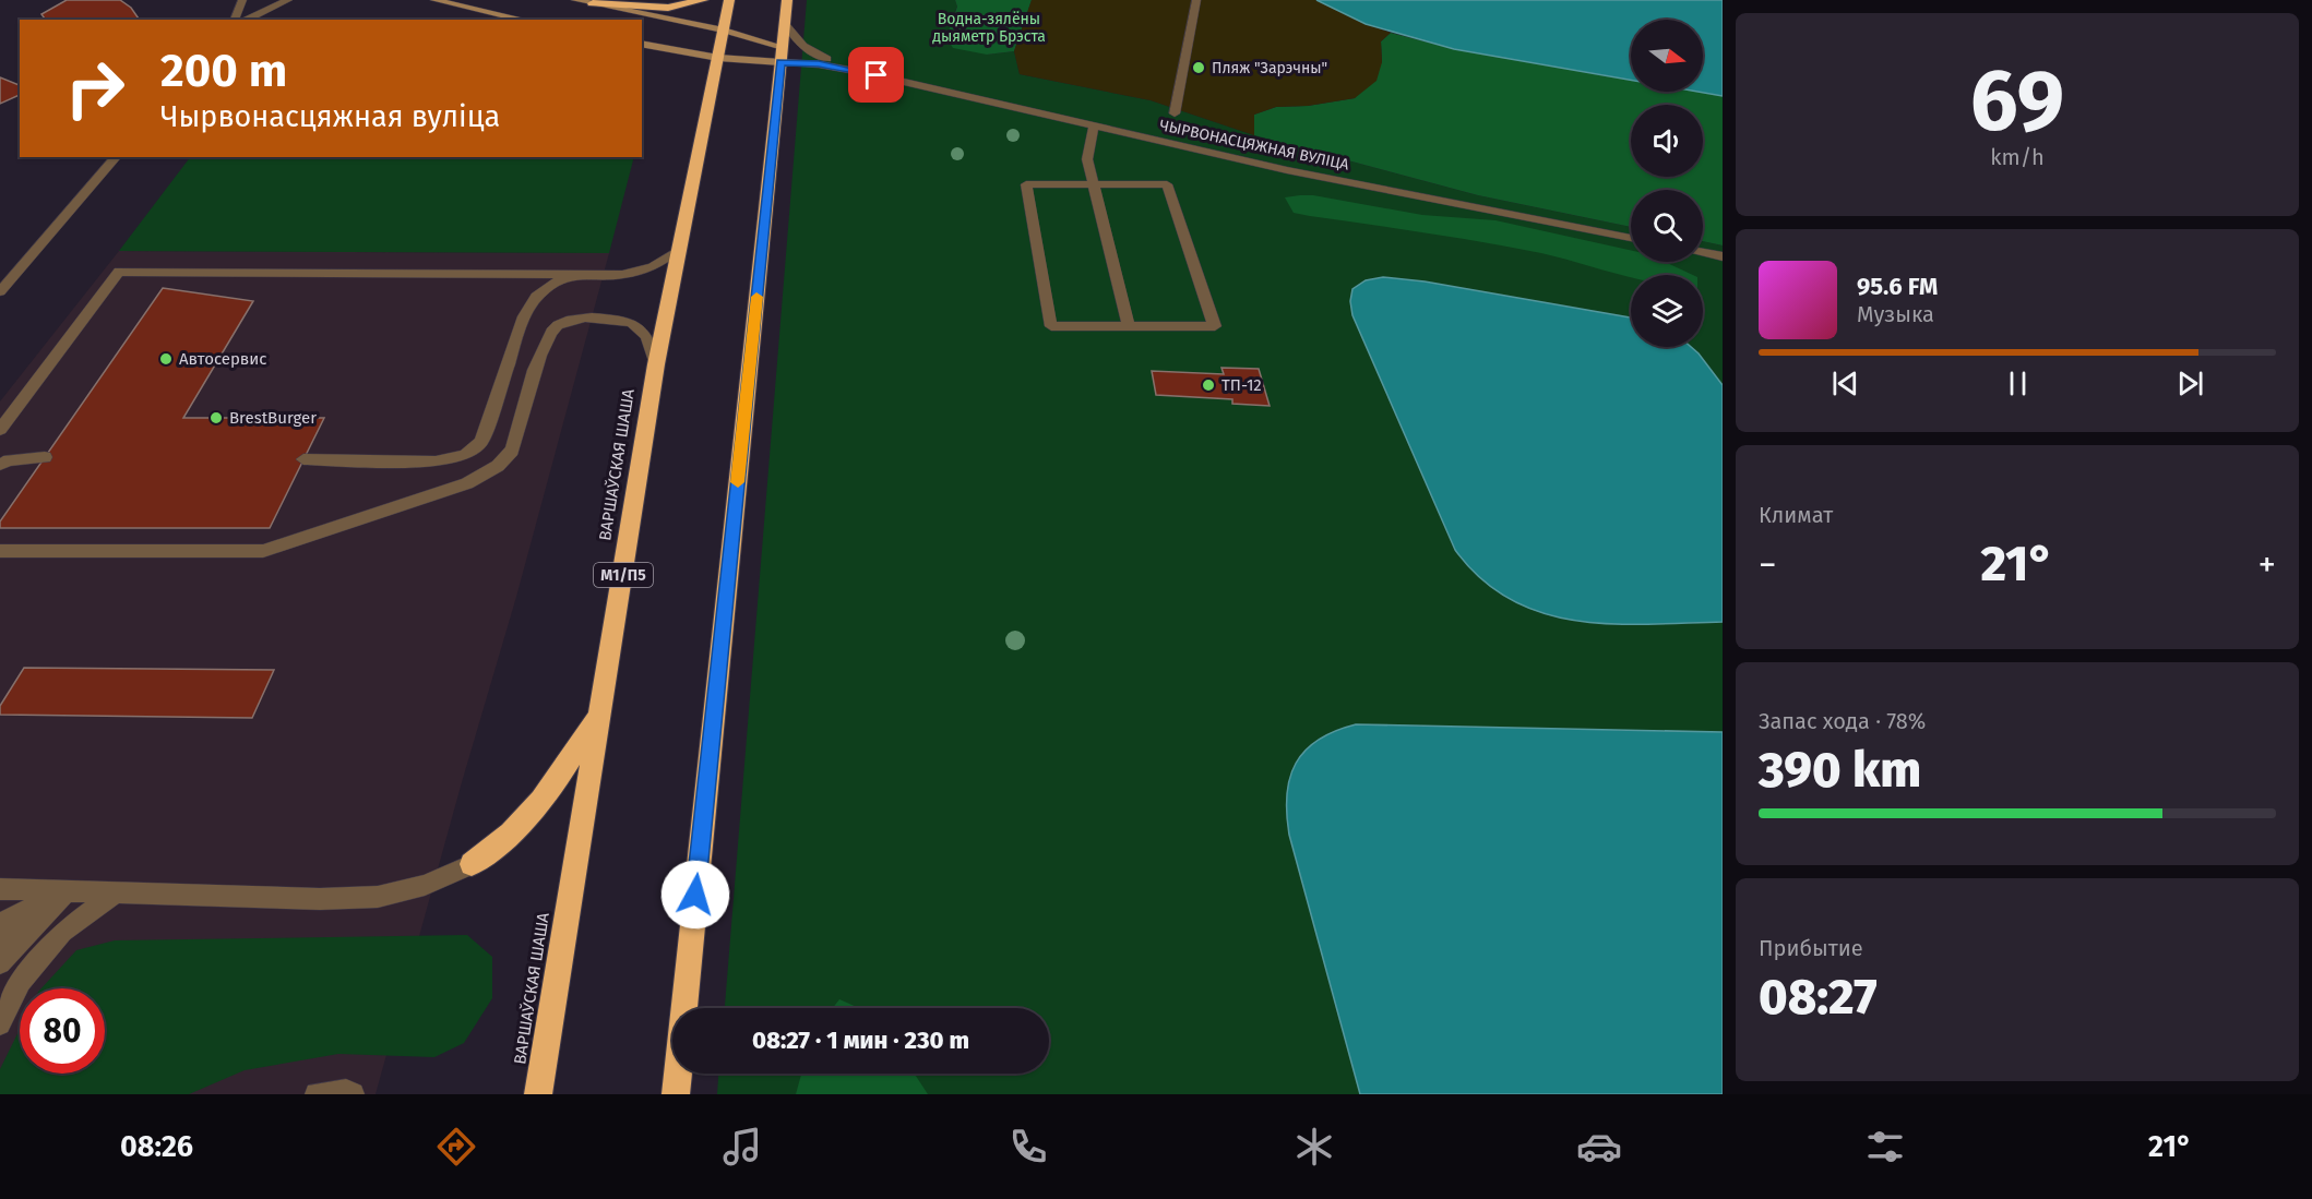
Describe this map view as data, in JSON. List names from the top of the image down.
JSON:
{
  "streets": {
    "highway": ["ВАРШАЎСКАЯ ШАША", "М1/П5"],
    "main road": ["ЧЫРВОНАСЦЯЖНАЯ ВУЛІЦА"]
  },
  "crossings": [
    ["ЧЫРВОНАСЦЯЖНАЯ ВУЛІЦА", "ВАРШАЎСКАЯ ШАША"]
  ],
  "parks": ["Водна-зялёны дыяметр Брэста"],
  "places": [
    "Пляж \"Зарэчны\"",
    "Автосервис",
    "ТП-12",
    "BrestBurger"
  ],
  "north": "right",
  "page": {
    "tile": [
      ["69", "km/h"],
      "Климат",
      ["Запас хода · 78%", "390 km"],
      ["Прибытие", "08:27"]
    ],
    "turn": ["200 m", "Чырвонасцяжная вуліца"],
    "song": ["95.6 FM", "Музыка"],
    "heat": ["−", "21°", "+"],
    "limit": "80",
    "trip": "08:27 · 1 мин · 230 m",
    "tabs": ["08:26", "21°"]
  }
}
